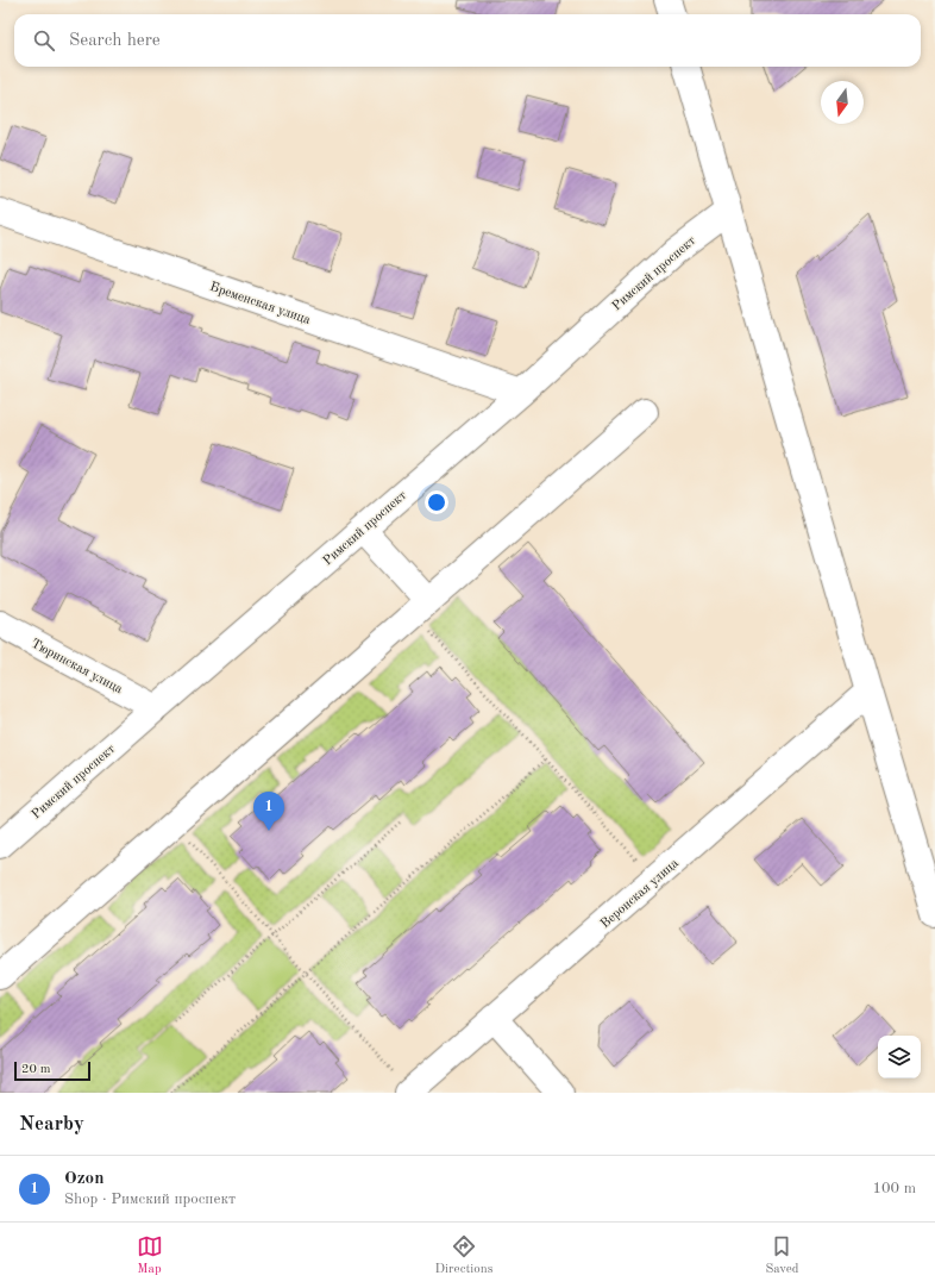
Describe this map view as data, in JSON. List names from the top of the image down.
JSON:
{
  "streets": {
    "street": [
      "Римский проспект",
      "Бременская улица",
      "Тюринская улица",
      "Веронская улица"
    ]
  },
  "crossings": [
    ["Римский проспект", "Бременская улица"],
    ["Римский проспект", "Тюринская улица"]
  ],
  "scale_bar": "20 m",
  "north": "bottom",
  "page": {
    "search": "Search here",
    "pins": "1",
    "scale": "20 m",
    "heading": "Nearby",
    "list": [
      {
        "mark": "1",
        "name": "Ozon",
        "note": "Shop · Римский проспект",
        "value": "100 m"
      }
    ],
    "nav": ["Map", "Directions", "Saved"]
  }
}
